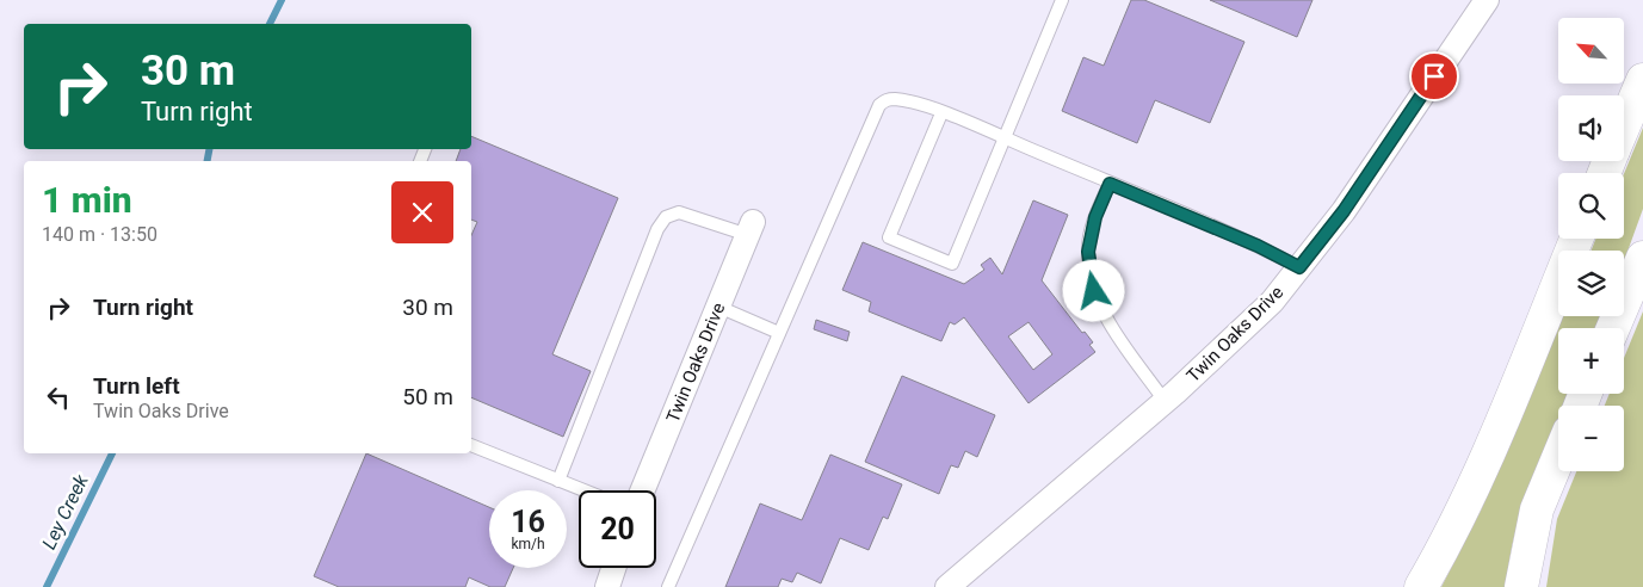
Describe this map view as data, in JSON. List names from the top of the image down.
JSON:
{
  "streets": {
    "street": ["Twin Oaks Drive"]
  },
  "water": ["Ley Creek"],
  "north": "top left",
  "page": {
    "map_buttons": ["+", "−"],
    "turn": ["30 m", "Turn right"],
    "heading": ["1 min", "140 m · 13:50"],
    "list": [
      {
        "name": "Turn right",
        "value": "30 m"
      },
      {
        "name": "Turn left",
        "note": "Twin Oaks Drive",
        "value": "50 m"
      }
    ],
    "speed": "16 km/h",
    "limit": "20"
  }
}
